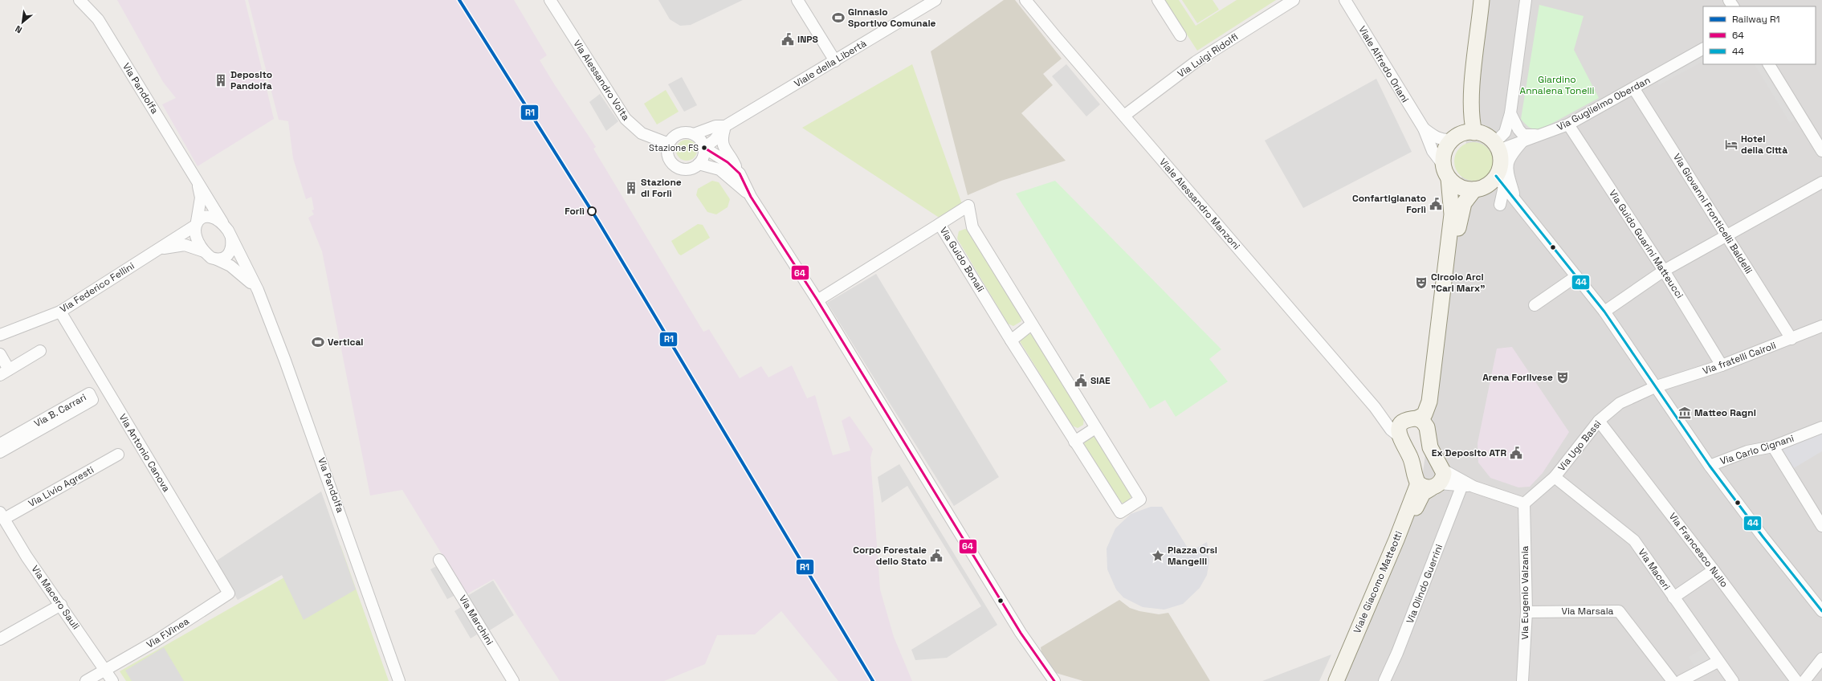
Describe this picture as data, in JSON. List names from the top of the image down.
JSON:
{
  "streets": {
    "main road": ["Viale Giacomo Matteotti"],
    "street": [
      "Via Luigi Ridolfi",
      "Viale della Libertà",
      "Viale Alfredo Oriani",
      "Via Alessandro Volta",
      "Via Pandolfa",
      "Via Guglielmo Oberdan",
      "Viale Alessandro Manzoni",
      "Via Giovanni Fronticelli Baldelli",
      "Via Guido Guarini Matteucci",
      "Via Guido Bonali",
      "Via Federico Fellini",
      "Via fratelli Cairoli",
      "Via B. Carrari",
      "Via Ugo Bassi",
      "Via Carlo Cignani",
      "Via Antonio Canova",
      "Via Livio Agresti",
      "Via Francesco Nullo",
      "Via Maceri",
      "Via Olindo Guerrini",
      "Via Eugenio Valzania",
      "Via Macero Sauli",
      "Via Marsala",
      "Via Marchini",
      "Via F.Vinea"
    ]
  },
  "crossings": [
    ["Via Luigi Ridolfi", "Viale Alessandro Manzoni"],
    ["Viale della Libertà", "Via Alessandro Volta"],
    ["Viale Alfredo Oriani", "Via Guglielmo Oberdan"],
    ["Via Pandolfa", "Via Federico Fellini"],
    ["Via Guglielmo Oberdan", "Via Giovanni Fronticelli Baldelli"],
    ["Via Guglielmo Oberdan", "Via Guido Guarini Matteucci"],
    ["Via Giovanni Fronticelli Baldelli", "Via fratelli Cairoli"],
    ["Via Guido Guarini Matteucci", "Via fratelli Cairoli"],
    ["Via Federico Fellini", "Via Antonio Canova"],
    ["Via fratelli Cairoli", "Via Ugo Bassi"],
    ["Via Ugo Bassi", "Via Francesco Nullo"],
    ["Via Ugo Bassi", "Via Maceri"],
    ["Via Ugo Bassi", "Via Eugenio Valzania"],
    ["Via Antonio Canova", "Via F.Vinea"],
    ["Via Livio Agresti", "Via Macero Sauli"],
    ["Via Eugenio Valzania", "Via Marsala"],
    ["Via Macero Sauli", "Via F.Vinea"]
  ],
  "parks": ["Giardino Annalena Tonelli"],
  "places": {
    "sports": ["Ginnasio Sportivo Comunale", "Vertical"],
    "public building": [
      "INPS",
      "Confartigianato Forlì",
      "SIAE",
      "Ex Deposito ATR",
      "Corpo Forestale dello Stato"
    ],
    "building": ["Deposito Pandolfa", "Stazione di Forlì"],
    "hotel": ["Hotel della Città"],
    "other": ["Stazione FS", "Forlì"],
    "theatre": ["Circolo Arci \"Carl Marx\"", "Arena Forlivese"],
    "museum": ["Matteo Ragni"],
    "place": ["Piazza Orsi Mangelli"]
  },
  "lines": ["rail line R1", "transit line 64", "transit line 44"],
  "legend": ["Railway R1", "64", "44"],
  "north": "bottom left"
}
